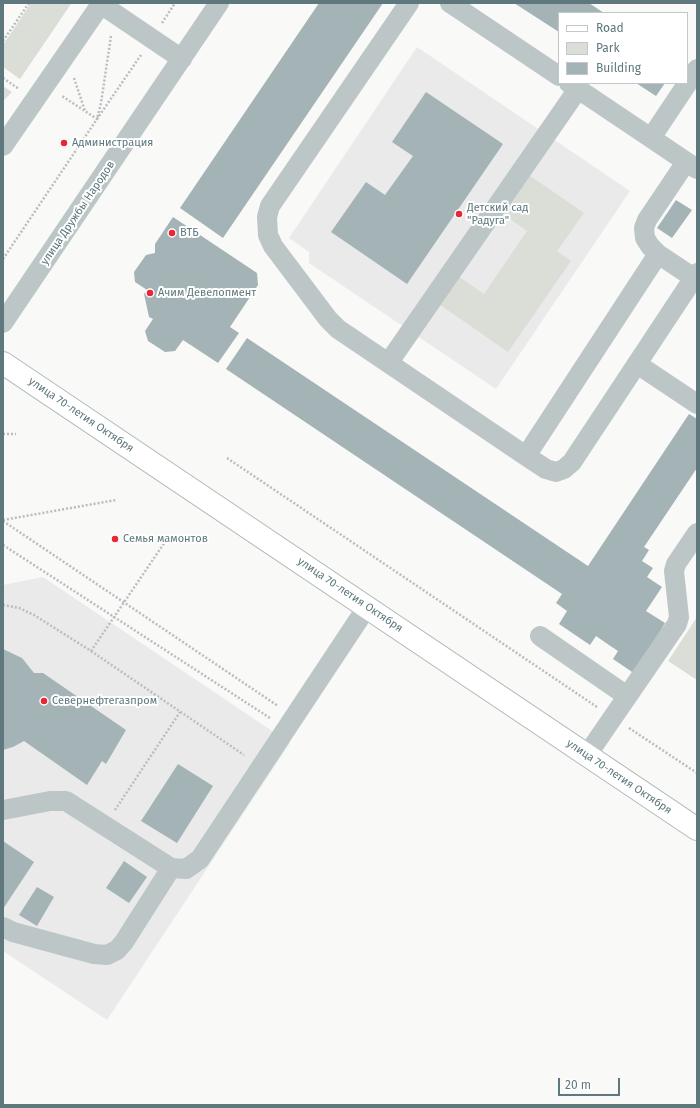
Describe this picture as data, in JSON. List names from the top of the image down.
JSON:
{
  "streets": {
    "main road": ["улица 70-летия Октября"],
    "street": ["улица Дружбы Народов"]
  },
  "places": [
    "Администрация",
    "Детский сад \"Радуга\"",
    "ВТБ",
    "Ачим Девелопмент",
    "Семья мамонтов",
    "Севернефтегазпром"
  ],
  "legend": ["Road", "Park", "Building"],
  "scale_bar": "20 m"
}
